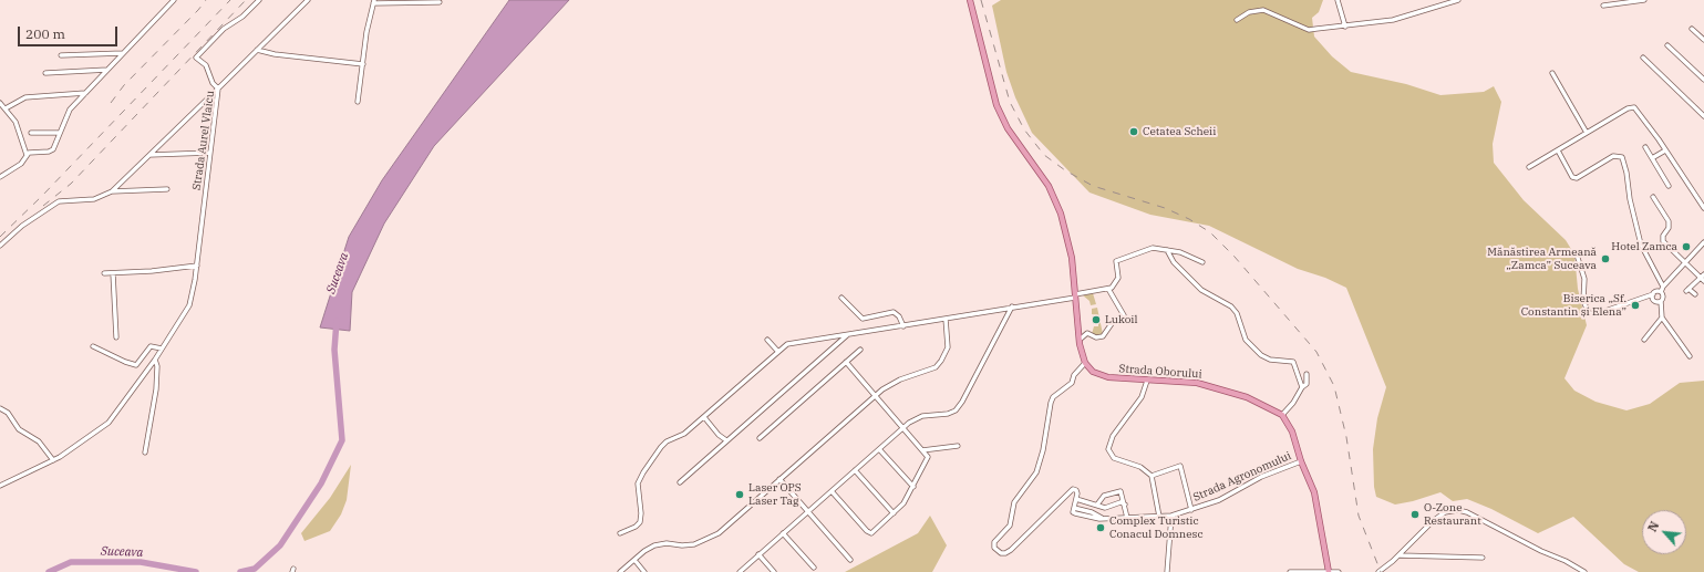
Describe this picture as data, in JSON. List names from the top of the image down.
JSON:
{
  "streets": {
    "main road": ["Strada Oborului"],
    "street": ["Strada Aurel Vlaicu", "Strada Agronomului"]
  },
  "water": ["Suceava"],
  "places": [
    "Cetatea Scheii",
    "Hotel Zamca",
    "Mănăstirea Armeană „Zamca” Suceava",
    "Biserica „Sf. Constantin și Elena”",
    "Lukoil",
    "Laser OPS Laser Tag",
    "O-Zone Restaurant",
    "Complex Turistic Conacul Domnesc"
  ],
  "scale_bar": "200 m",
  "north": "top left"
}
